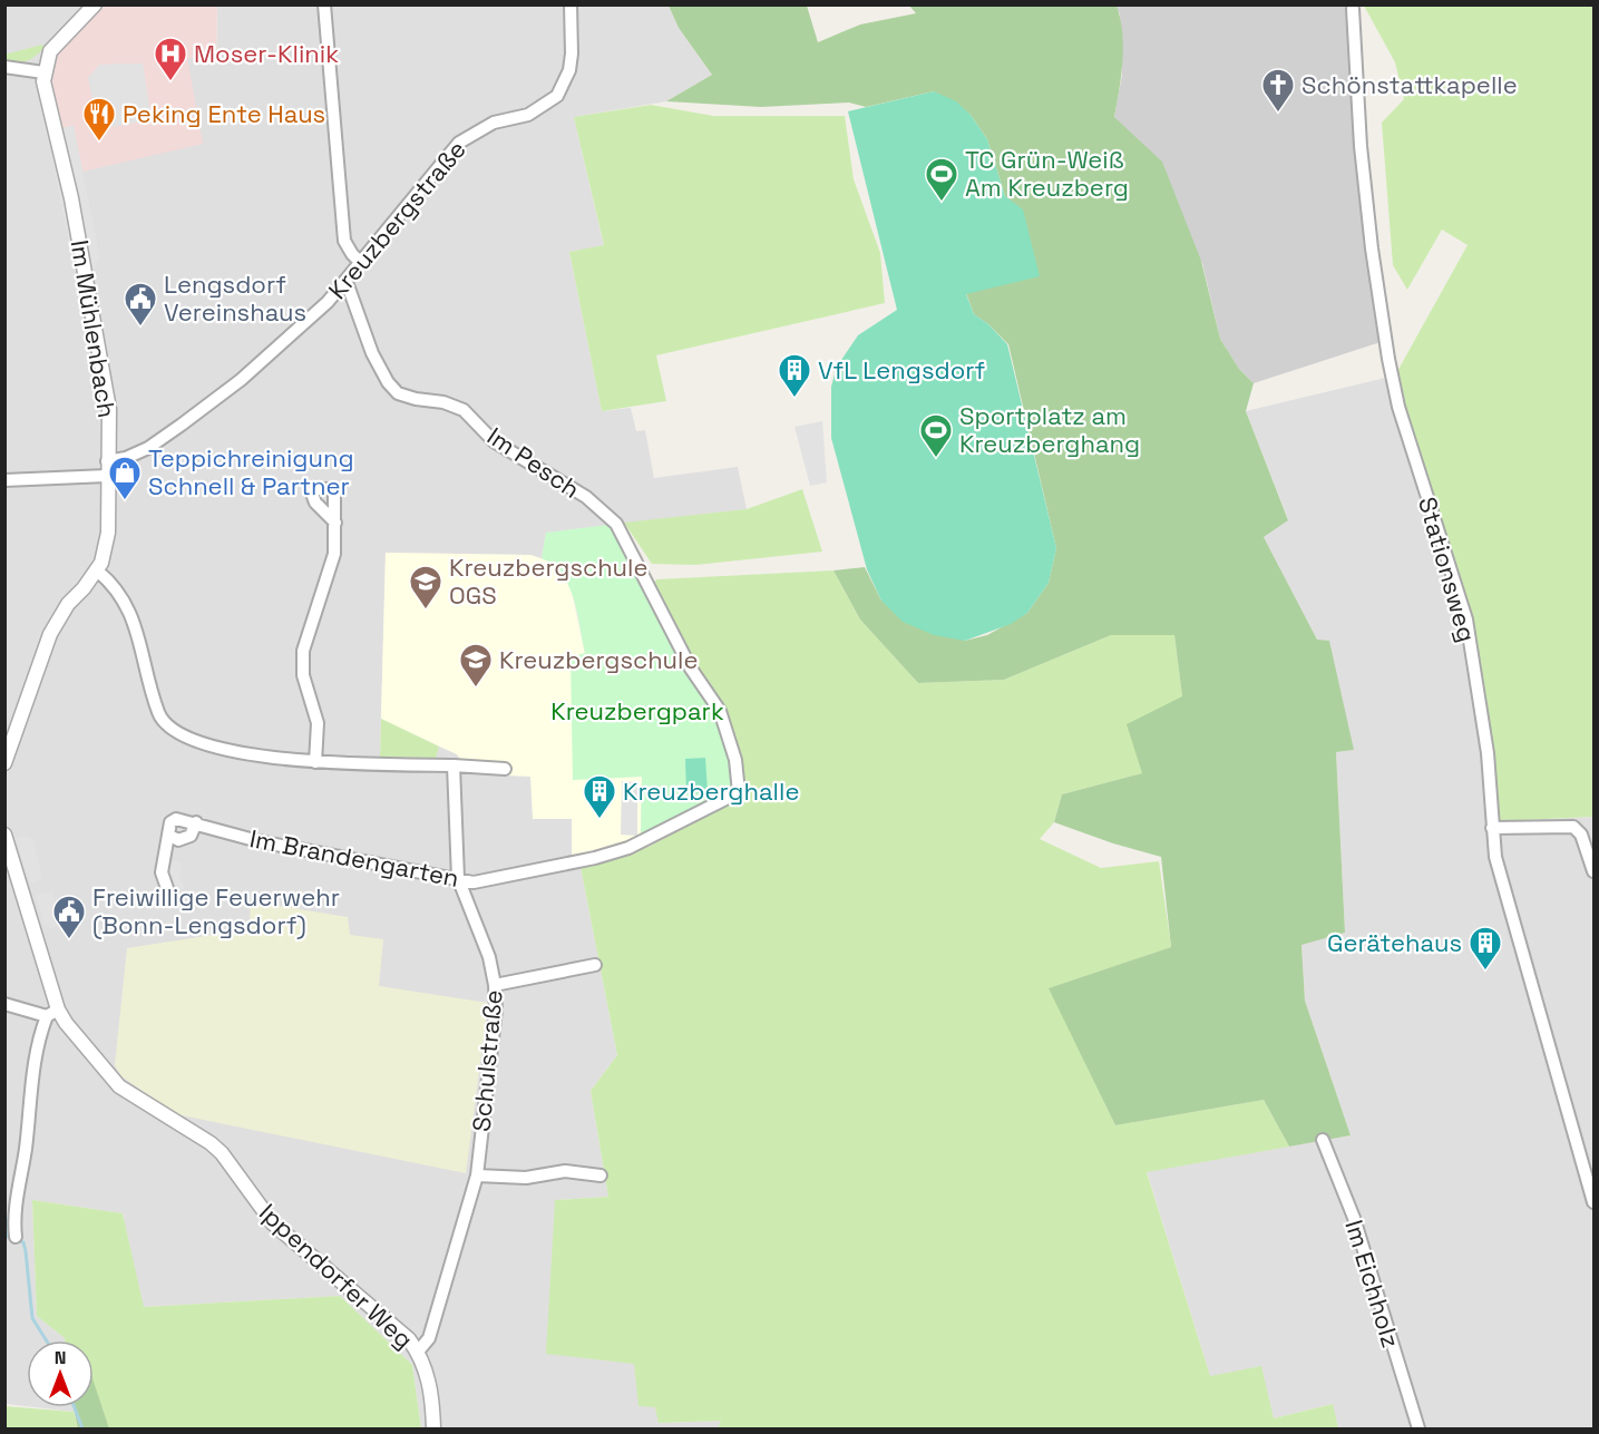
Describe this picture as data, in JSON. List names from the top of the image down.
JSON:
{
  "streets": {
    "street": [
      "Kreuzbergstraße",
      "Im Mühlenbach",
      "Im Pesch",
      "Stationsweg",
      "Im Brandengarten",
      "Schulstraße",
      "Ippendorfer Weg",
      "Im Eichholz"
    ]
  },
  "crossings": [
    ["Kreuzbergstraße", "Im Mühlenbach"],
    ["Kreuzbergstraße", "Im Pesch"],
    ["Im Pesch", "Im Brandengarten"],
    ["Im Brandengarten", "Schulstraße"],
    ["Schulstraße", "Ippendorfer Weg"]
  ],
  "parks": ["Kreuzbergpark"],
  "places": {
    "hospital": ["Moser-Klinik"],
    "church": ["Schönstattkapelle"],
    "restaurant": ["Peking Ente Haus"],
    "sports": ["TC Grün-Weiß Am Kreuzberg", "Sportplatz am Kreuzberghang"],
    "public building": ["Lengsdorf Vereinshaus", "Freiwillige Feuerwehr (Bonn-Lengsdorf)"],
    "building": ["VfL Lengsdorf", "Kreuzberghalle", "Gerätehaus"],
    "shop": ["Teppichreinigung Schnell & Partner"],
    "school or university": ["Kreuzbergschule OGS", "Kreuzbergschule"]
  },
  "north": "top"
}
